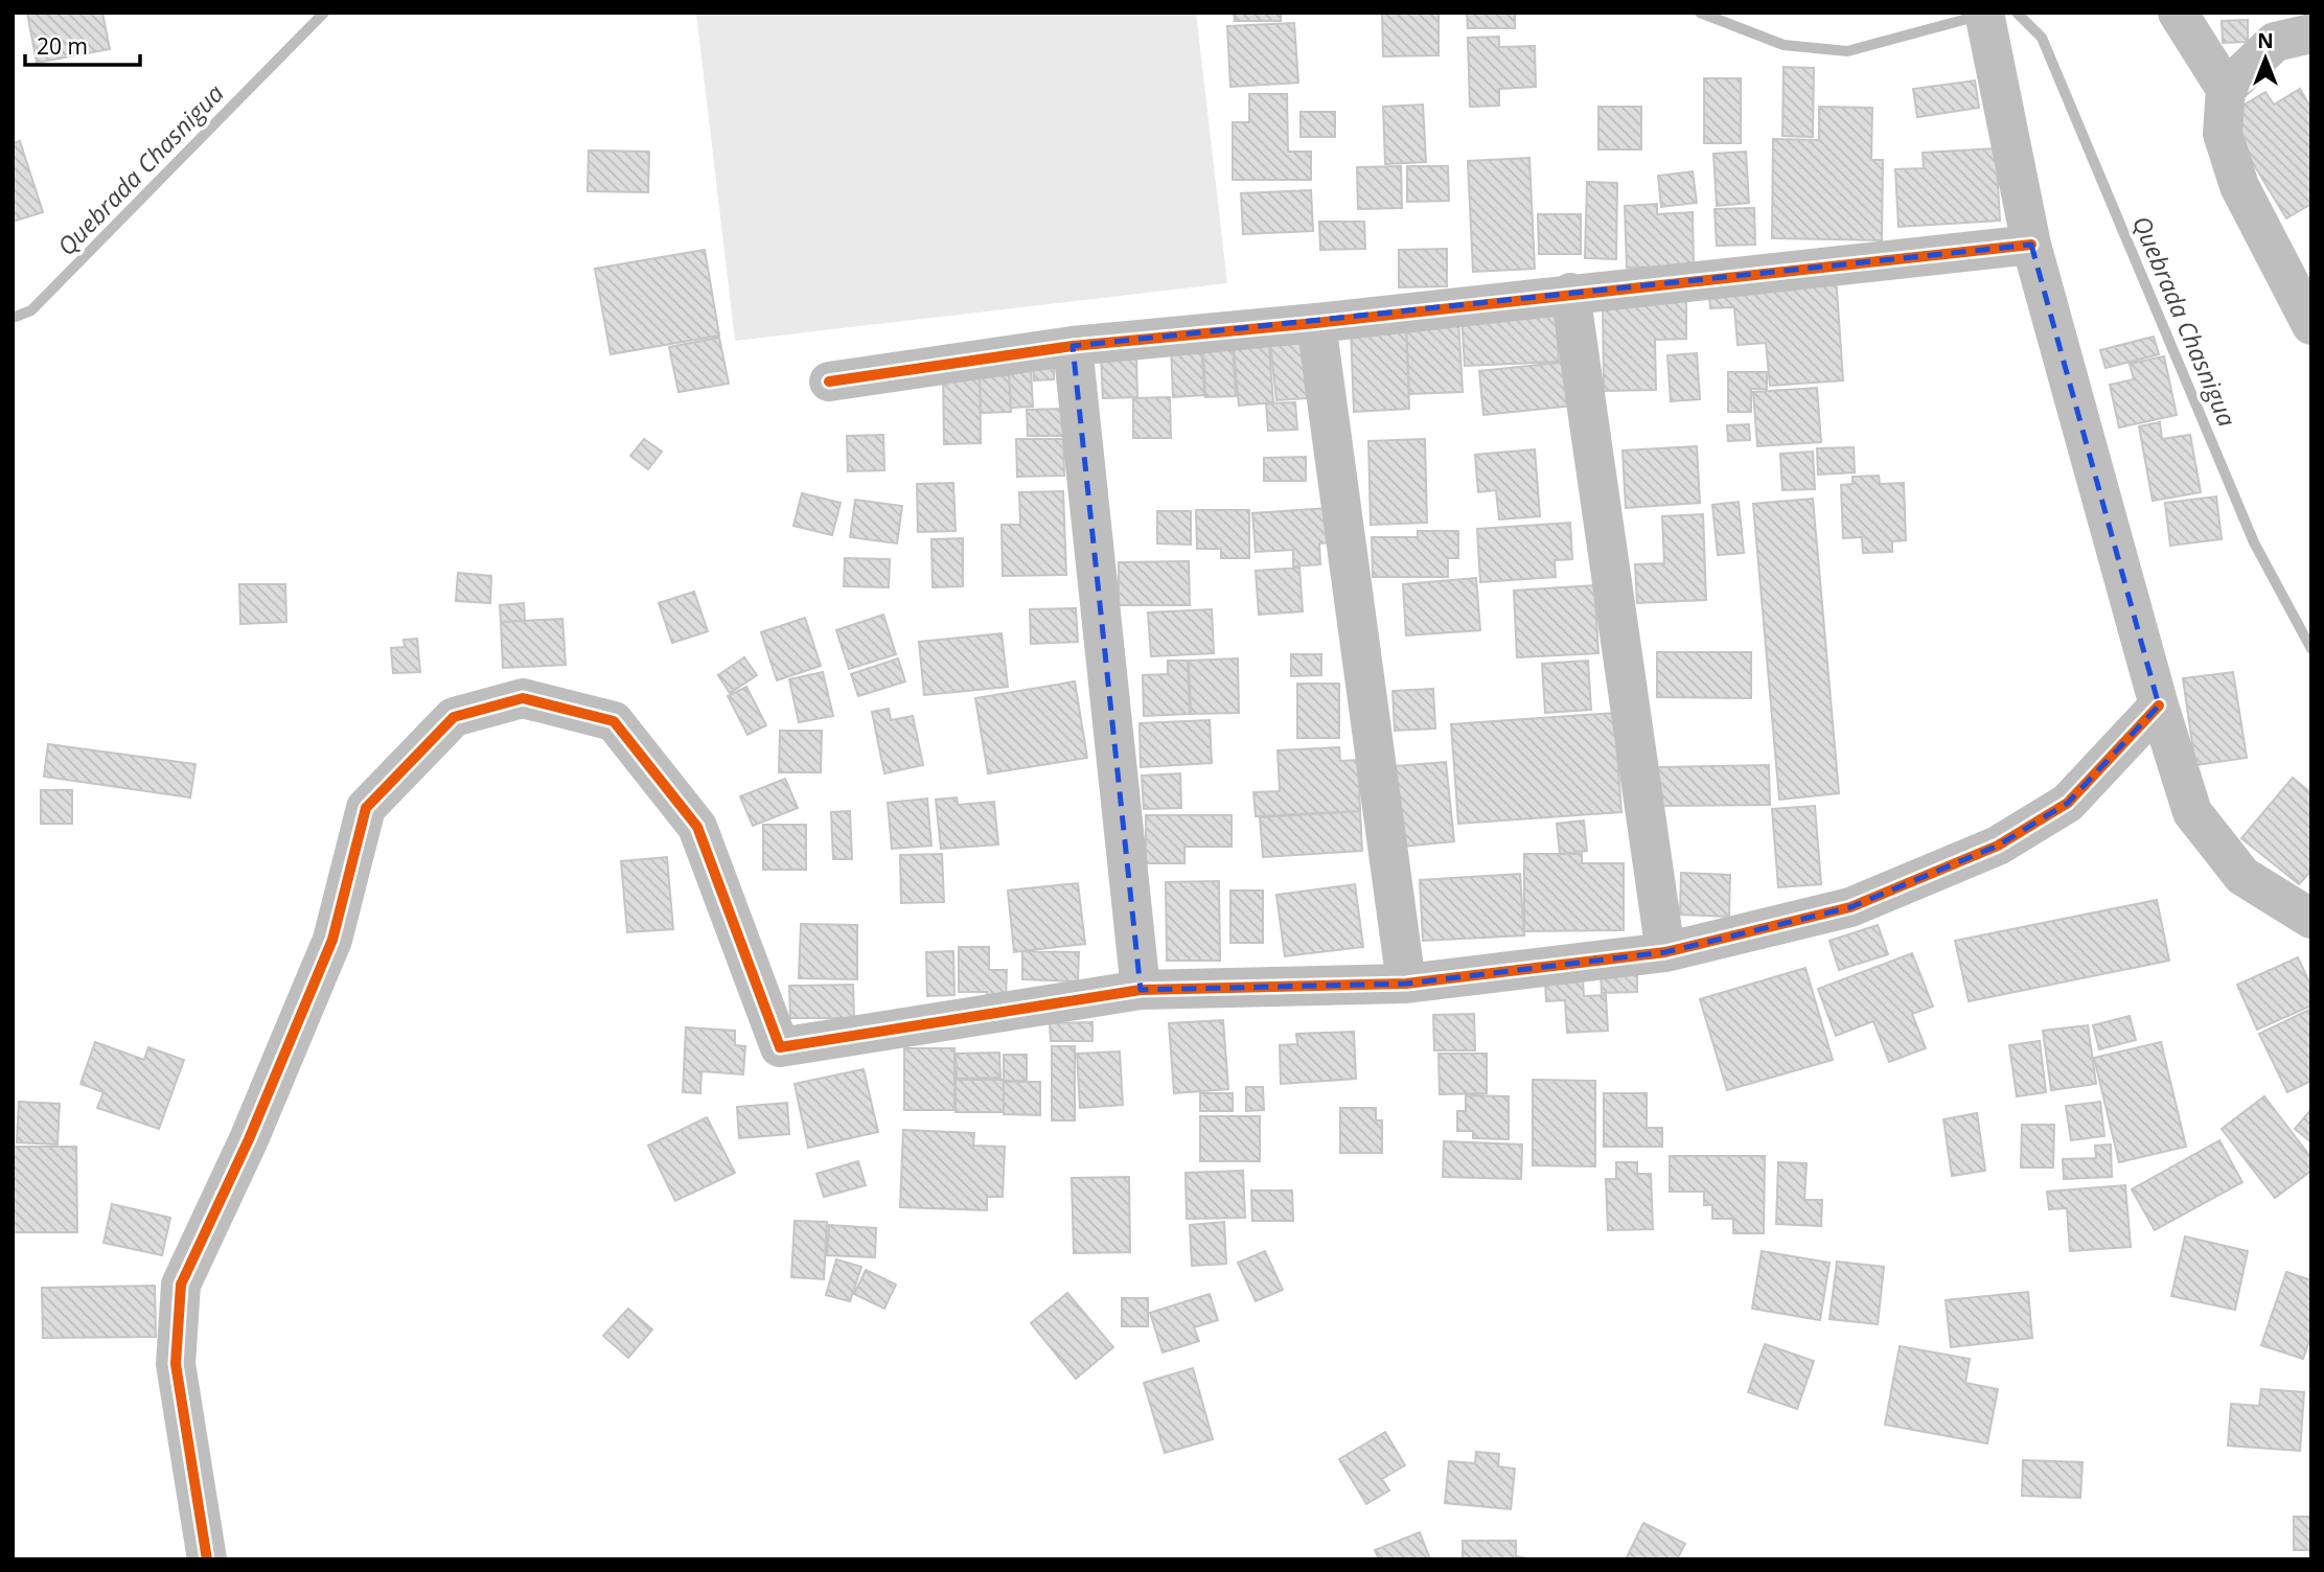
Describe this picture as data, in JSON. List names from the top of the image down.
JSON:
{
  "water": ["Quebrada Chasnigua"],
  "scale_bar": "20 m",
  "north": "top"
}
